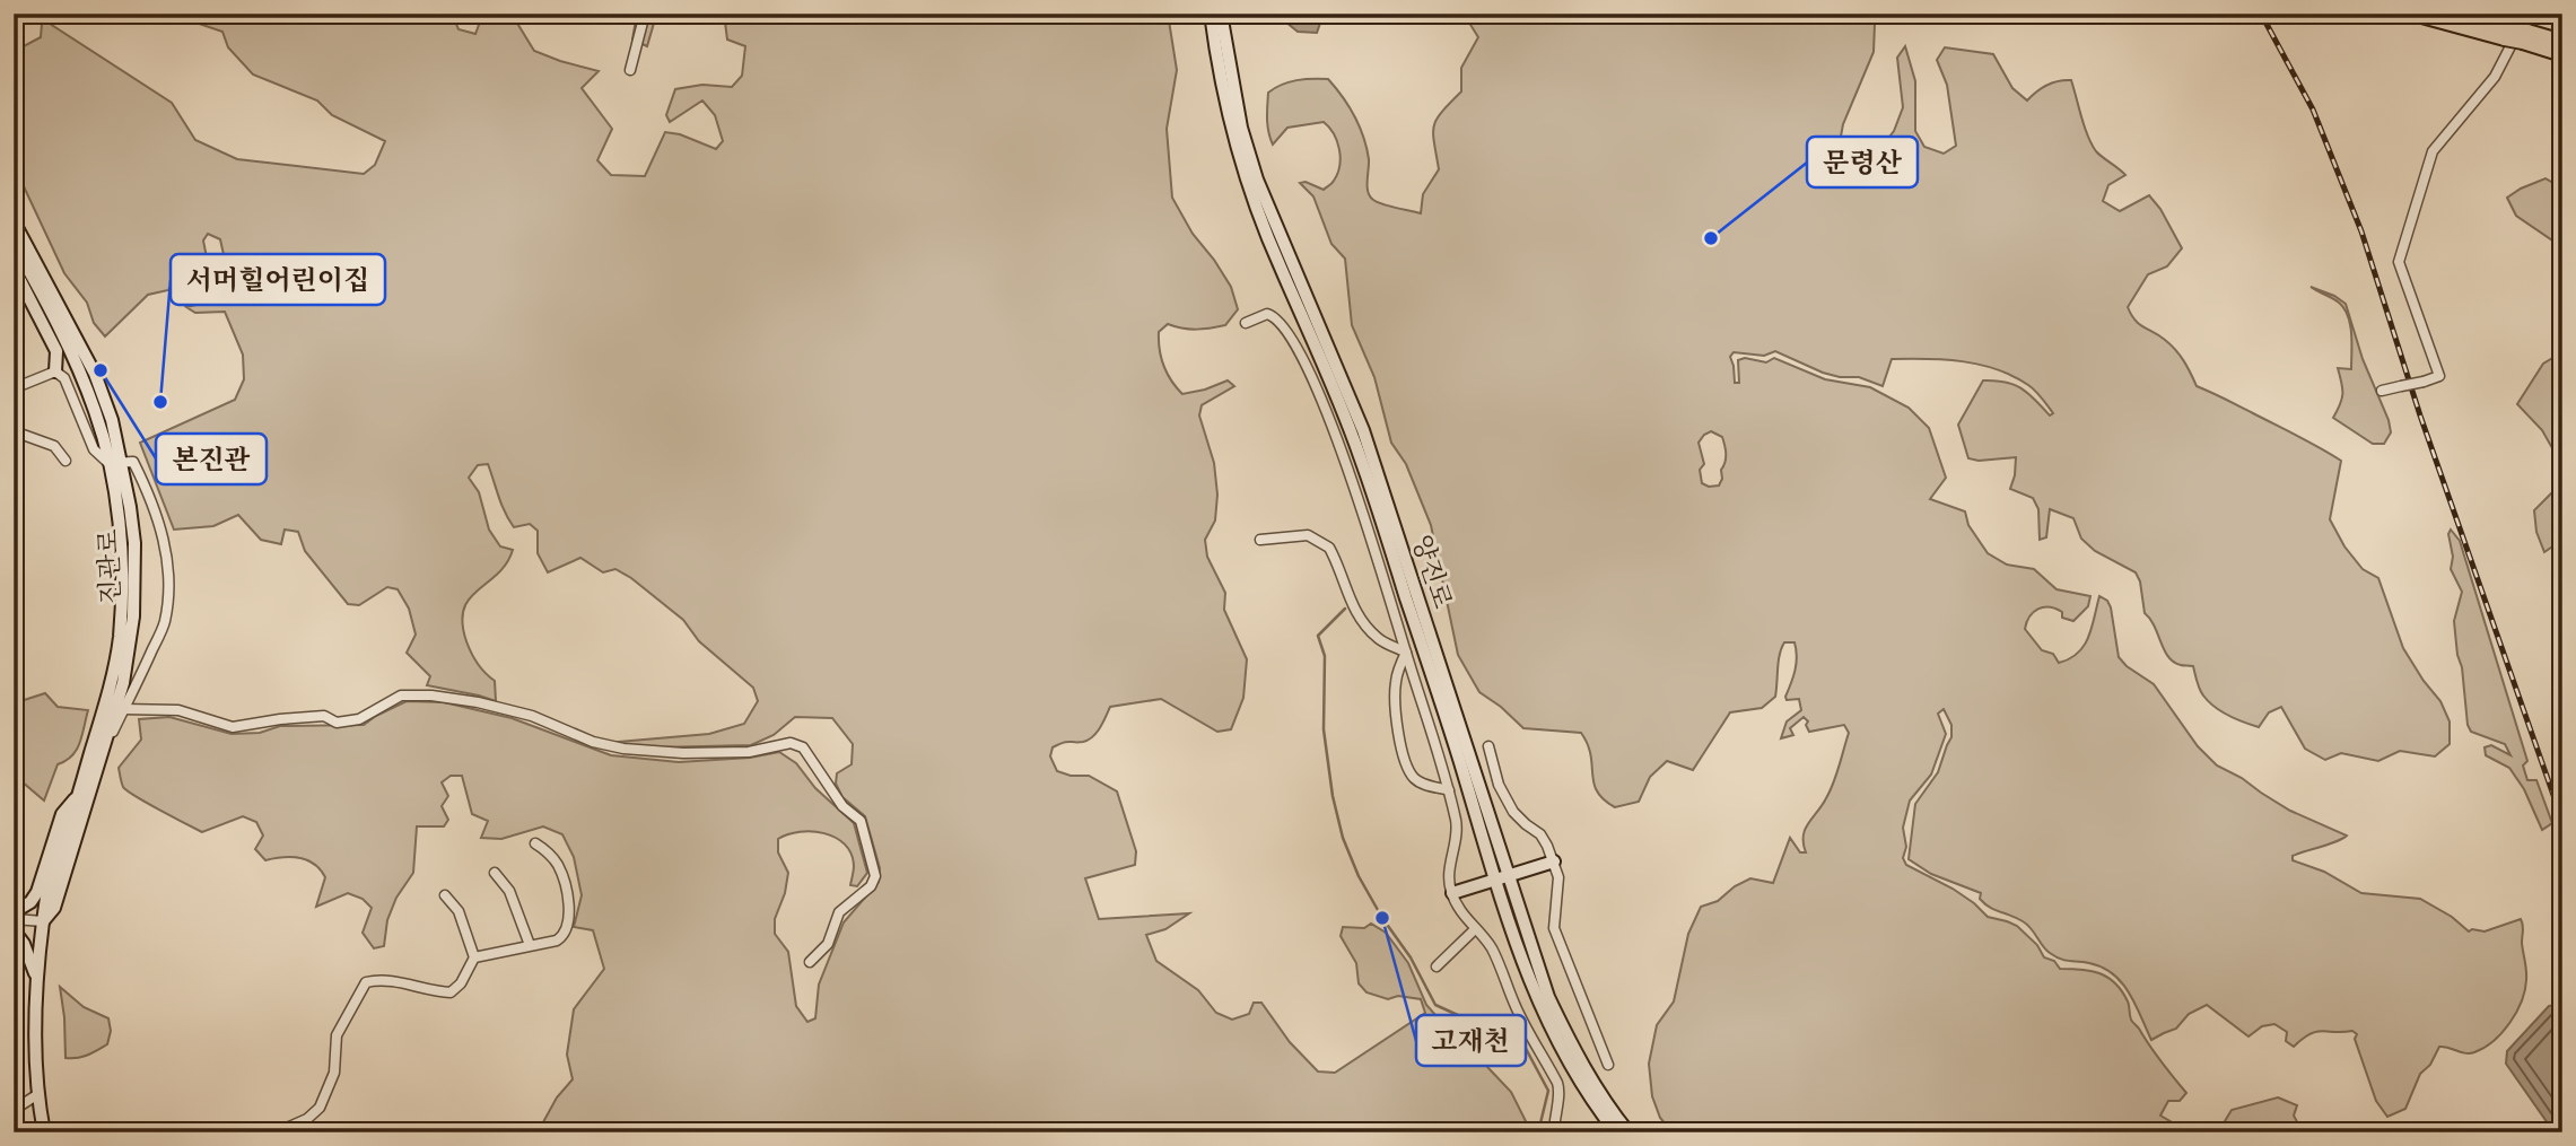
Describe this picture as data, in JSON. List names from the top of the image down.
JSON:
{
  "streets": {
    "main road": ["진관로", "양진로"]
  },
  "places": [
    "문령산",
    "본진관",
    "서머힐어린이집",
    "고재천"
  ]
}
